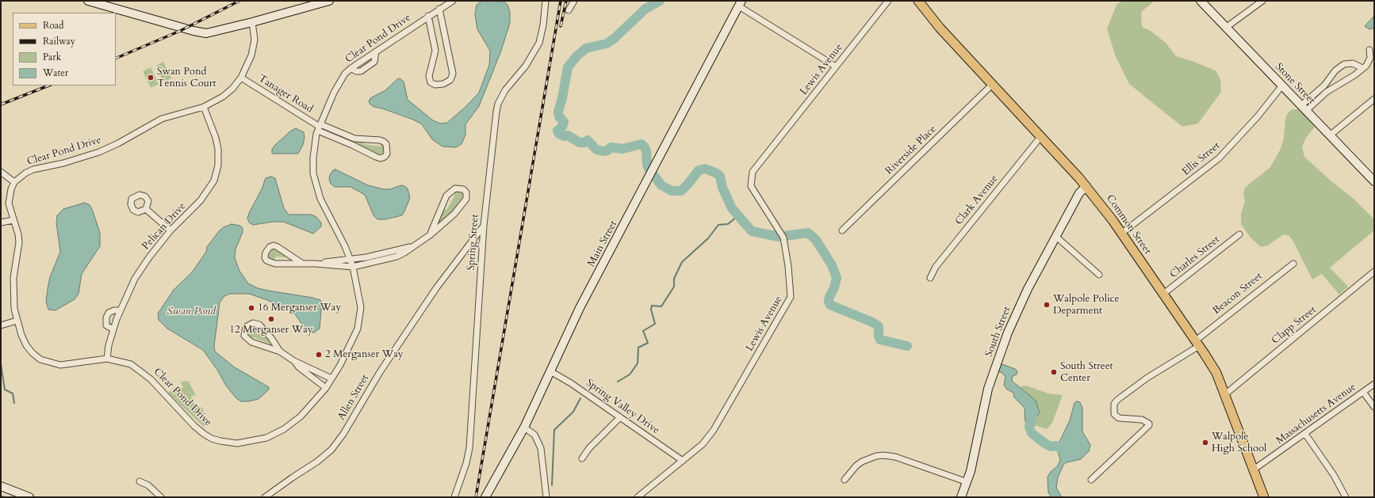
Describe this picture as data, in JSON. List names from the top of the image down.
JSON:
{
  "streets": {
    "main road": ["Common Street"],
    "street": [
      "Clear Pond Drive",
      "Lewis Avenue",
      "Stone Street",
      "Tanager Road",
      "Riverside Place",
      "Ellis Street",
      "Clark Avenue",
      "Pelican Drive",
      "Spring Street",
      "Main Street",
      "Charles Street",
      "Beacon Street",
      "Clapp Street",
      "South Street",
      "Allen Street",
      "Spring Valley Drive",
      "Massachusetts Avenue"
    ]
  },
  "crossings": [
    ["Clear Pond Drive", "Tanager Road"],
    ["Clear Pond Drive", "Pelican Drive"],
    ["Lewis Avenue", "Spring Valley Drive"],
    ["Stone Street", "Ellis Street"],
    ["Riverside Place", "Common Street"],
    ["Ellis Street", "Common Street"],
    ["Clark Avenue", "Common Street"],
    ["Common Street", "Charles Street"],
    ["Common Street", "Beacon Street"],
    ["Common Street", "Clapp Street"],
    ["Common Street", "South Street"],
    ["Common Street", "Massachusetts Avenue"],
    ["Spring Street", "Allen Street"],
    ["Main Street", "Spring Valley Drive"]
  ],
  "water": ["Swan Pond"],
  "places": [
    "Swan Pond Tennis Court",
    "Walpole Police Deparment",
    "16 Merganser Way",
    "12 Merganser Way",
    "2 Merganser Way",
    "South Street Center",
    "Walpole High School"
  ],
  "legend": [
    "Road",
    "Railway",
    "Park",
    "Water"
  ]
}
